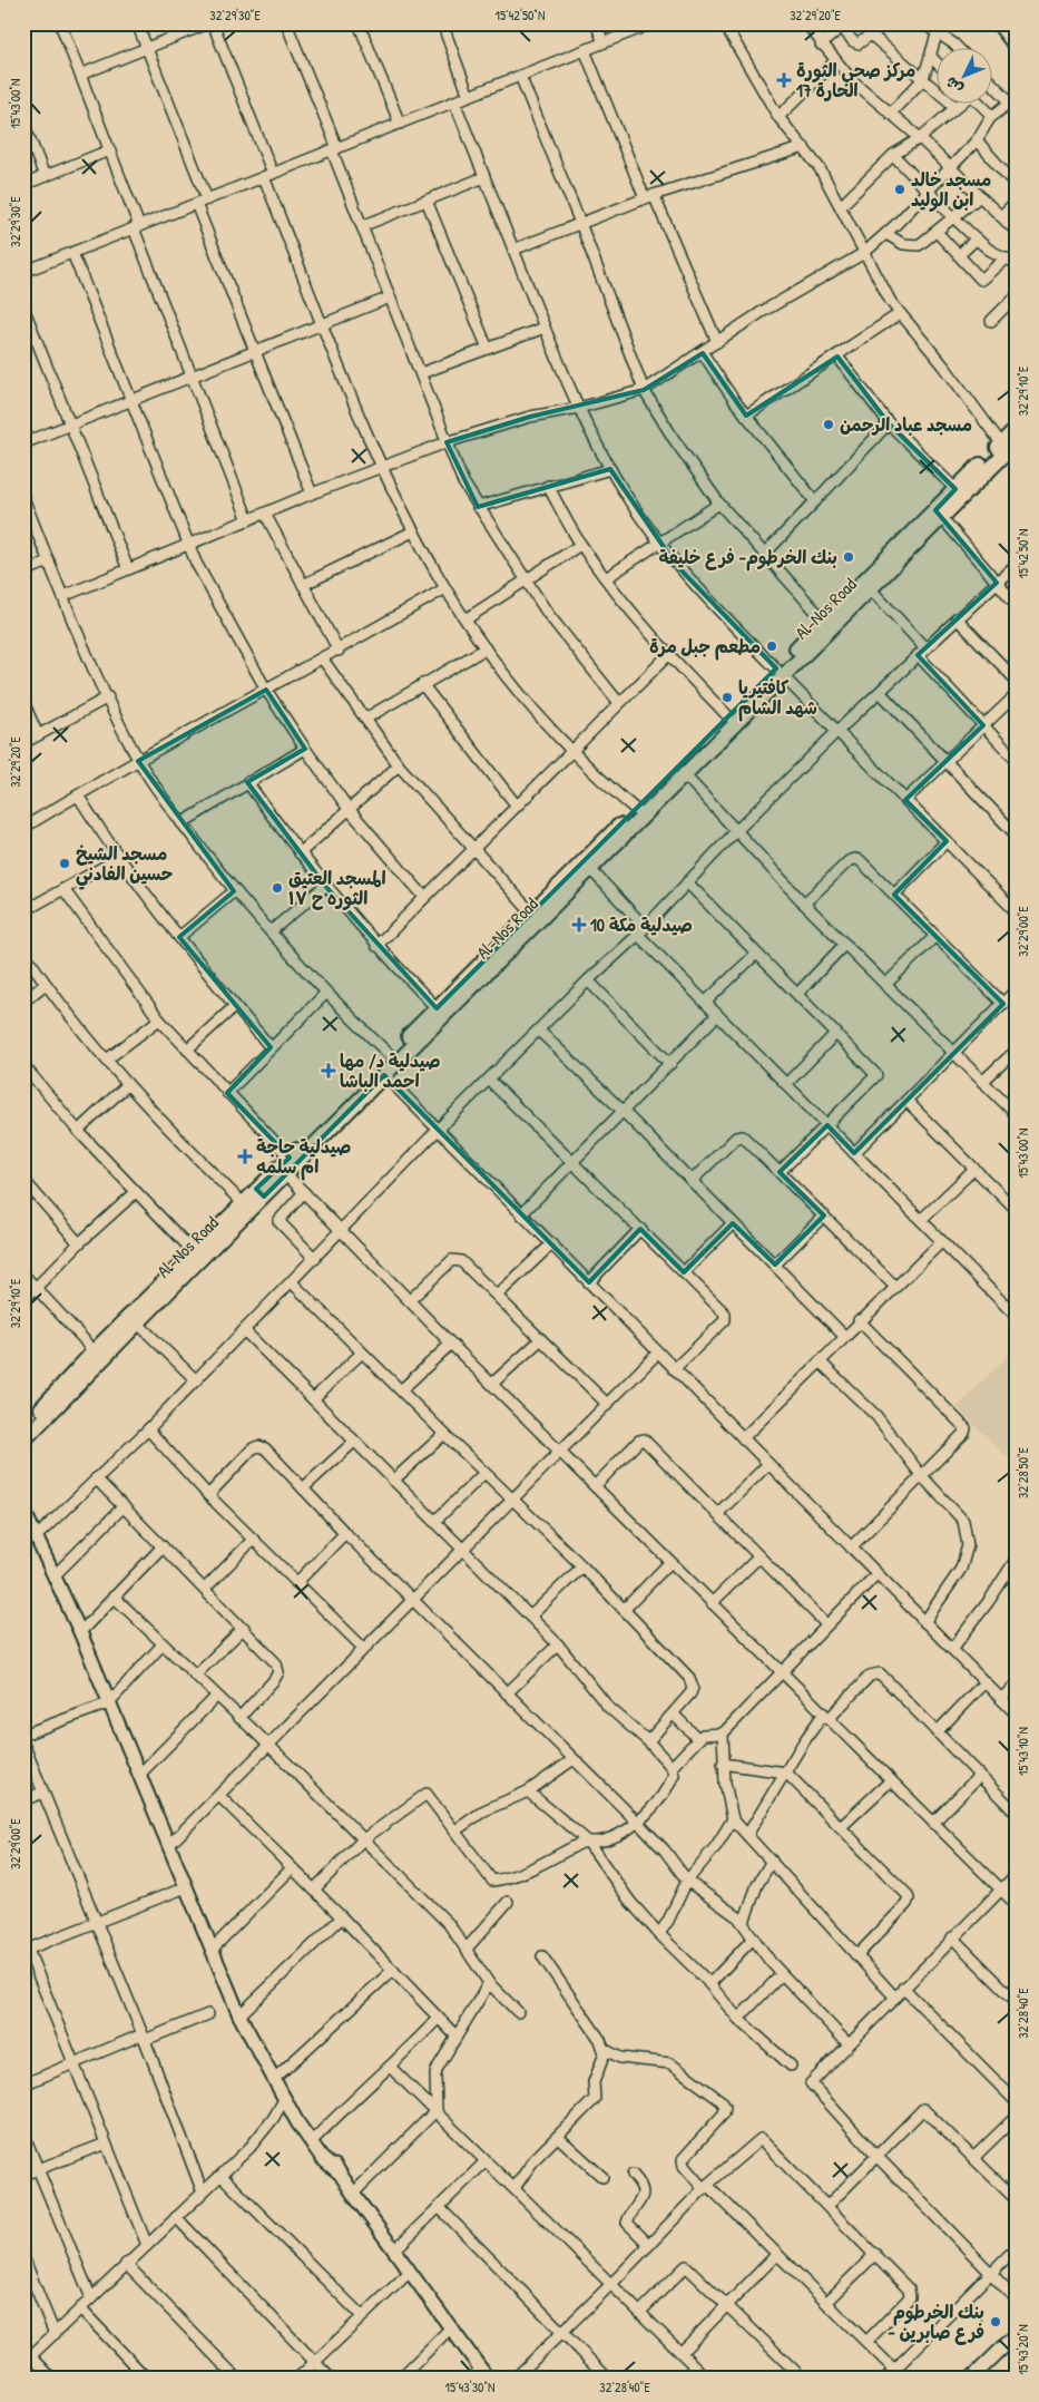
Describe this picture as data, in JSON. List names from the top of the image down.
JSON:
{
  "streets": {
    "main road": ["Al-Nos Road"]
  },
  "places": {
    "health": [
      "مركز صحي الثورة الحارة 17",
      "صيدلية مكة 10",
      "صيدلية د/ مها احمد الباشا",
      "صيدلية حاجة ام سلمه"
    ],
    "other": [
      "مسجد خالد ابن الوليد",
      "مسجد عباد الرحمن",
      "بنك الخرطوم- فرع خليفة",
      "مطعم جبل مرة",
      "كافتيريا شهد الشام",
      "مسجد الشيخ حسين الفادني",
      "المسجد العتيق الثوره ح ١٧",
      "بنك الخرطوم - فرع صابرين"
    ]
  },
  "north": "bottom left",
  "coordinates": [
    "32°29'30\"E",
    "15°42'50\"N",
    "32°29'20\"E",
    "15°43'00\"N",
    "32°29'10\"E",
    "32°29'00\"E",
    "32°28'50\"E",
    "15°43'10\"N",
    "32°28'40\"E",
    "15°43'20\"N",
    "15°43'30\"N"
  ]
}
